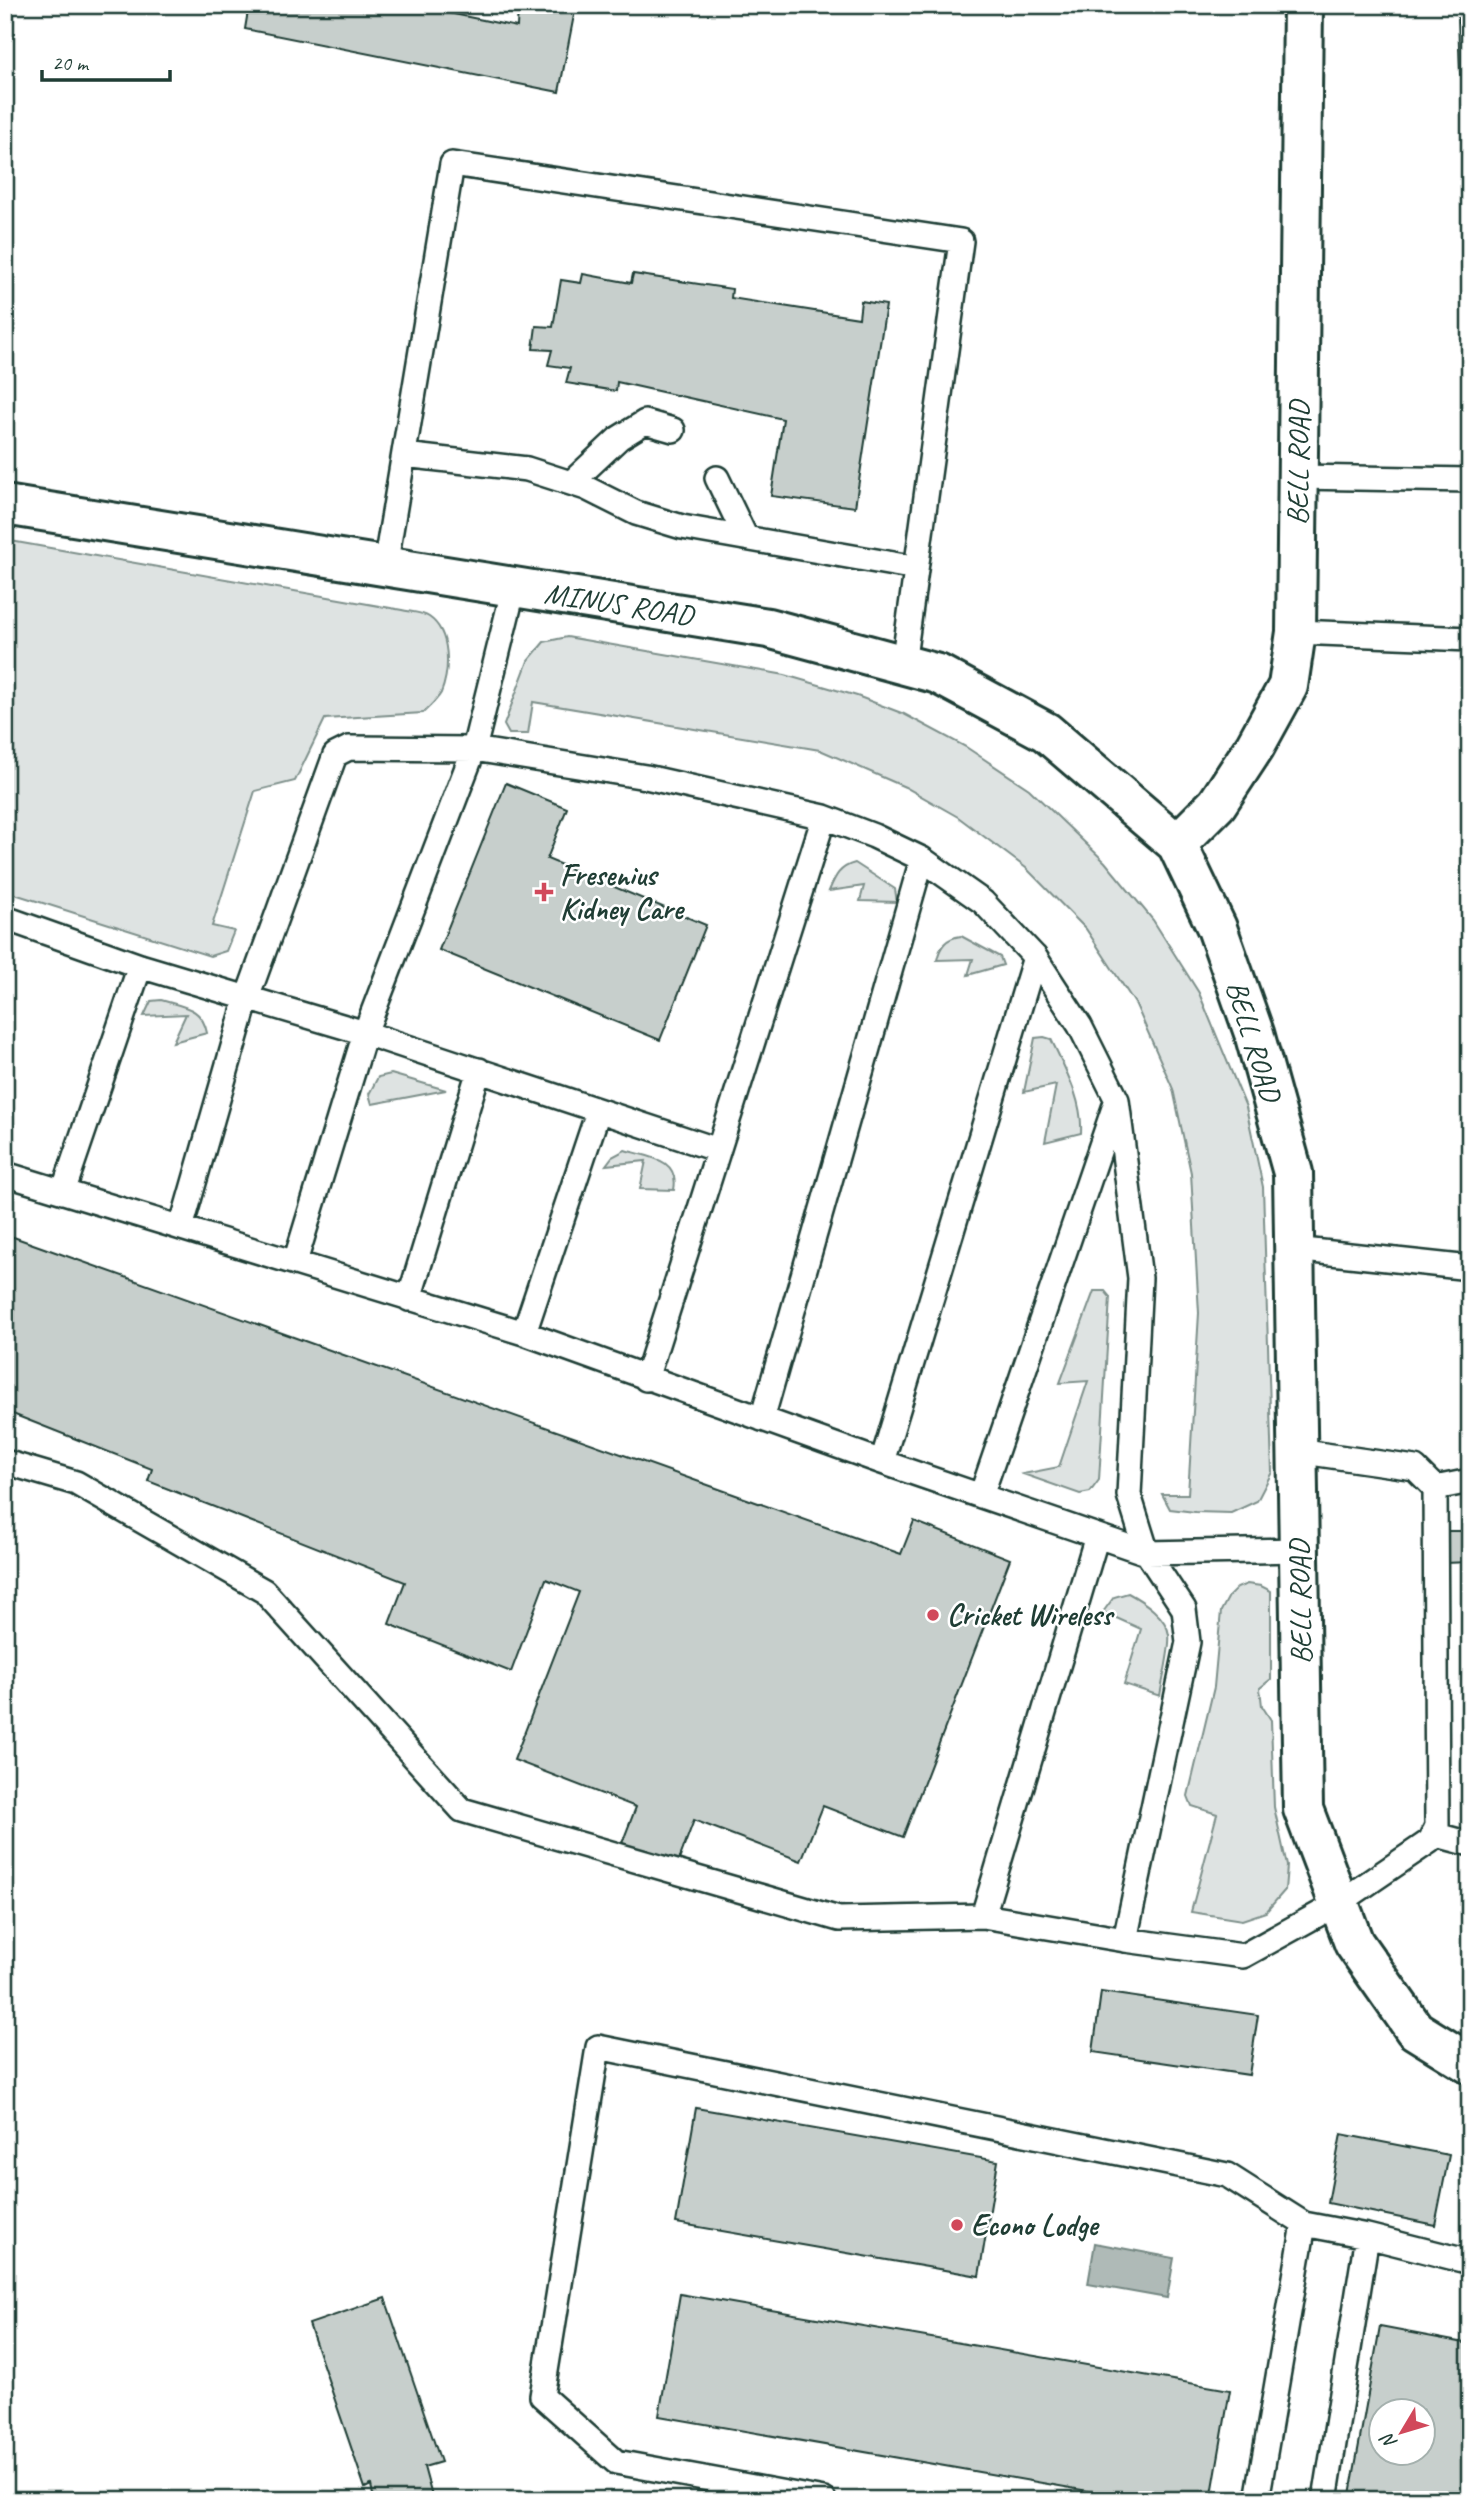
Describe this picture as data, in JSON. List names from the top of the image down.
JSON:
{
  "streets": {
    "street": ["BELL ROAD", "MINUS ROAD"]
  },
  "crossings": [
    ["BELL ROAD", "MINUS ROAD"]
  ],
  "places": {
    "health": ["Fresenius Kidney Care"],
    "other": ["Cricket Wireless", "Econo Lodge"]
  },
  "scale_bar": "20 m",
  "north": "bottom left"
}
